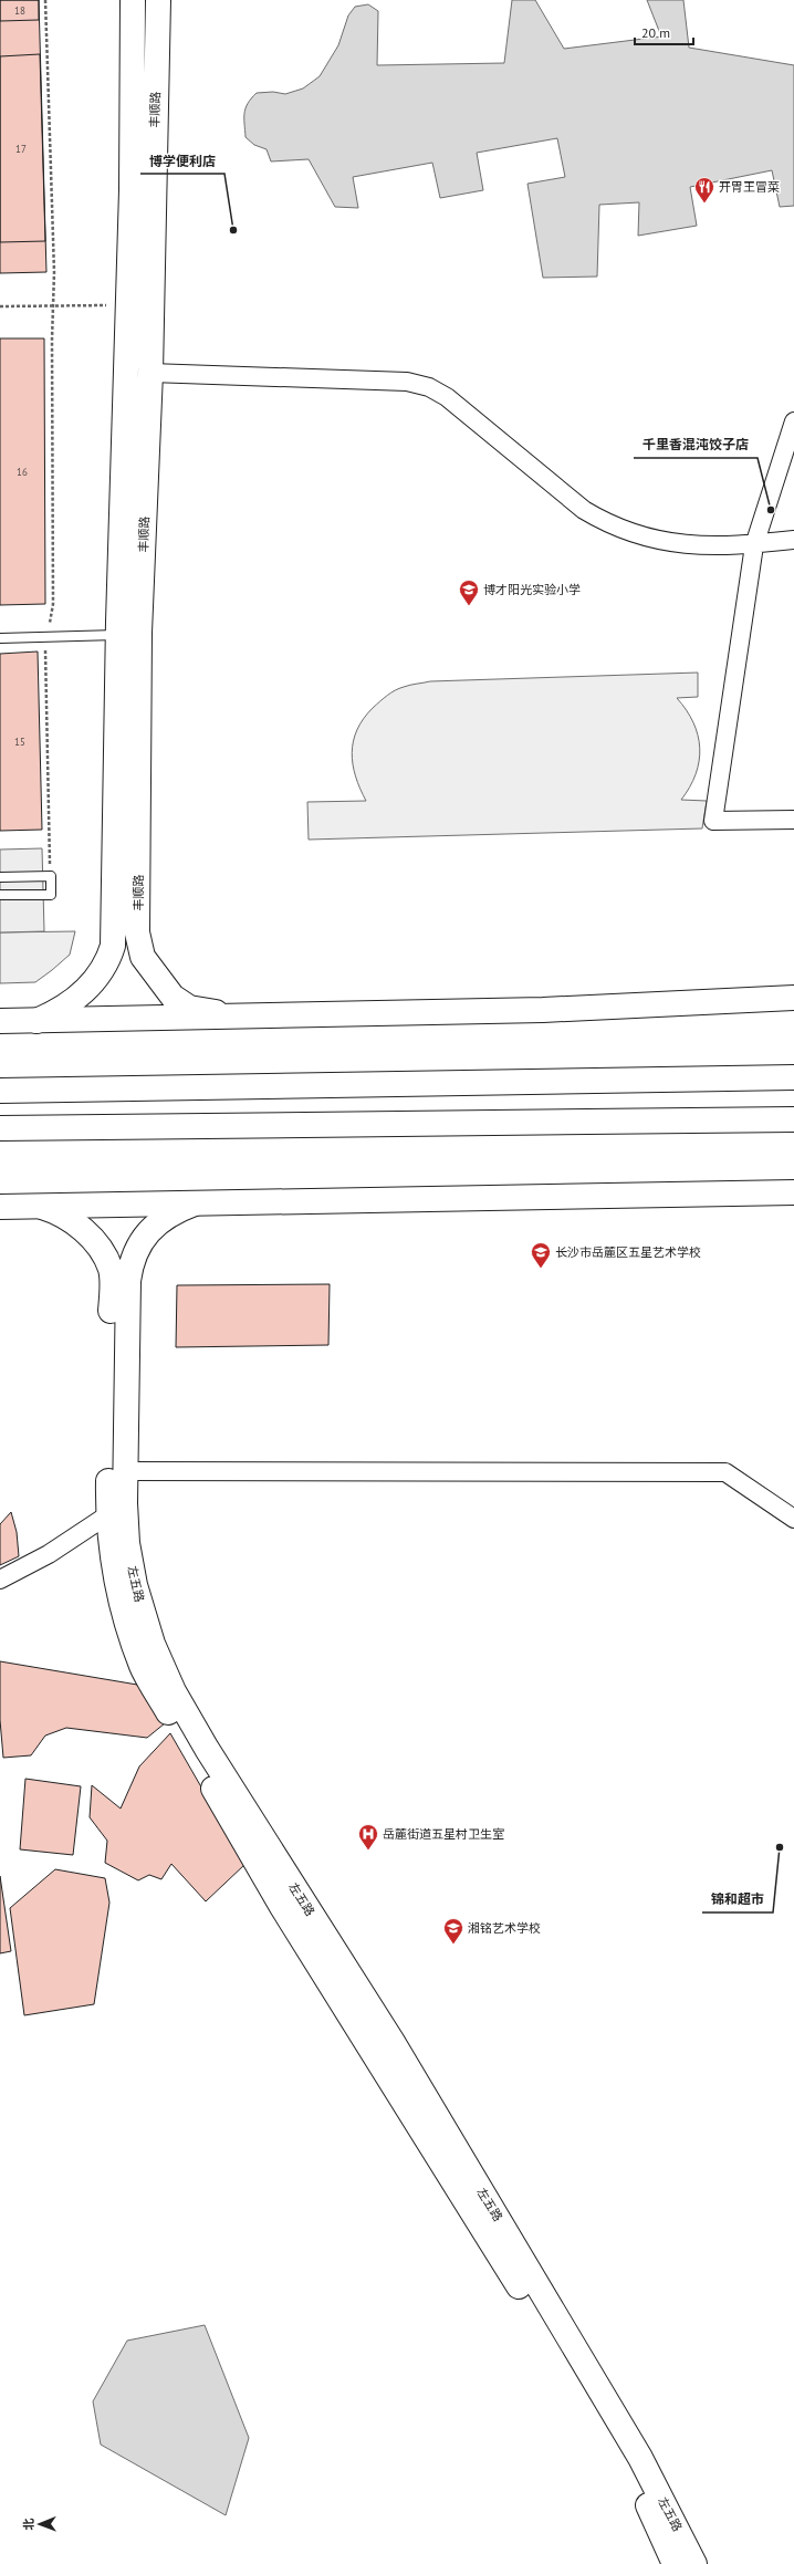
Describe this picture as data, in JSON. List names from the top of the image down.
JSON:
{
  "streets": {
    "main road": ["丰顺路", "左五路"]
  },
  "places": {
    "restaurant": ["开胃王冒菜"],
    "other": ["博学便利店", "千里香混沌饺子店", "锦和超市"],
    "school or university": ["博才阳光实验小学", "长沙市岳麓区五星艺术学校", "湘铭艺术学校"],
    "hospital": ["岳麓街道五星村卫生室"]
  },
  "house_numbers": [
    "18",
    "17",
    "16",
    "15"
  ],
  "scale_bar": "20 m",
  "north": "left"
}
